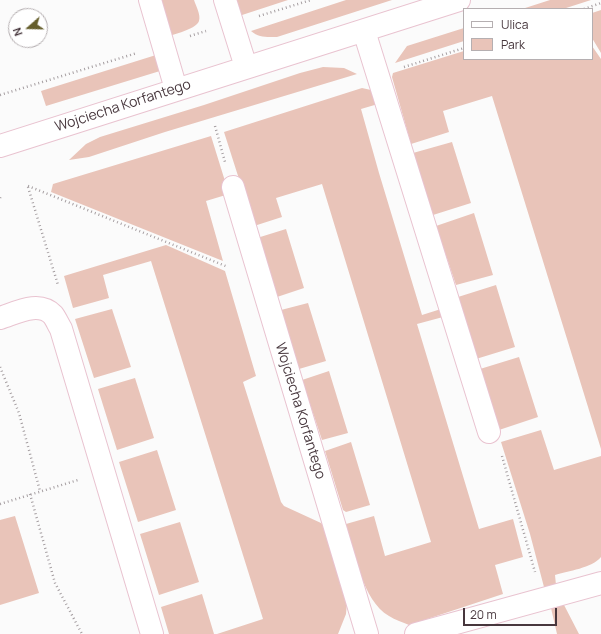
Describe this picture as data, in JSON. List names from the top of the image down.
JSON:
{
  "streets": {
    "street": ["Wojciecha Korfantego"]
  },
  "legend": ["Ulica", "Park"],
  "scale_bar": "20 m",
  "north": "left"
}
